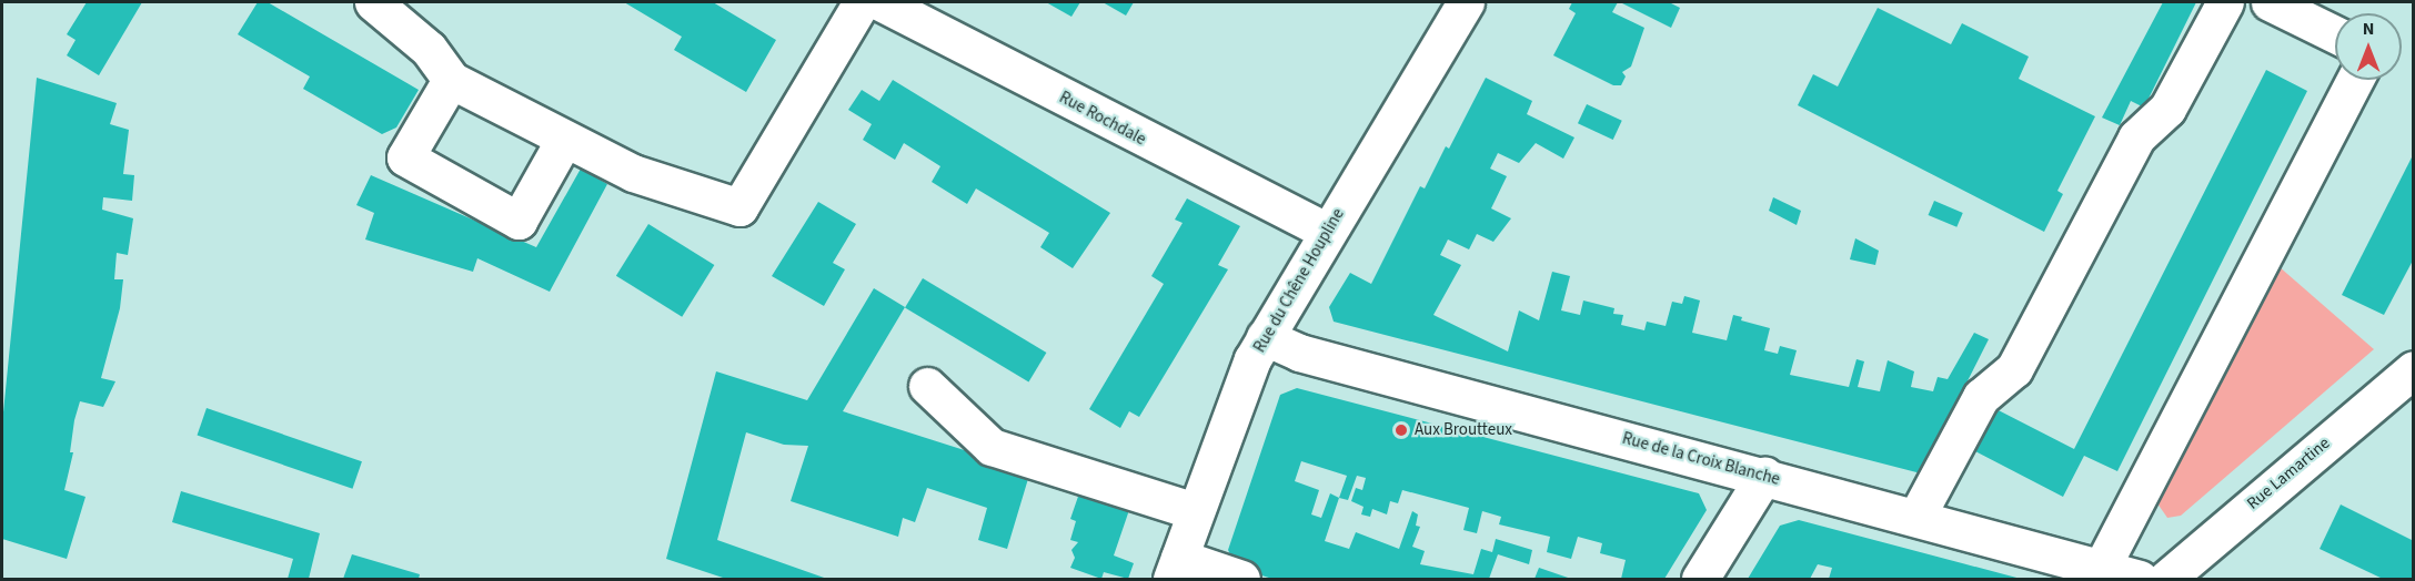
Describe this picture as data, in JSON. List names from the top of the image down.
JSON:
{
  "streets": {
    "street": [
      "Rue Rochdale",
      "Rue du Chêne Houpline",
      "Rue de la Croix Blanche",
      "Rue Lamartine"
    ]
  },
  "crossings": [
    ["Rue Rochdale", "Rue du Chêne Houpline"],
    ["Rue du Chêne Houpline", "Rue de la Croix Blanche"]
  ],
  "places": ["Aux Broutteux"],
  "north": "top"
}
